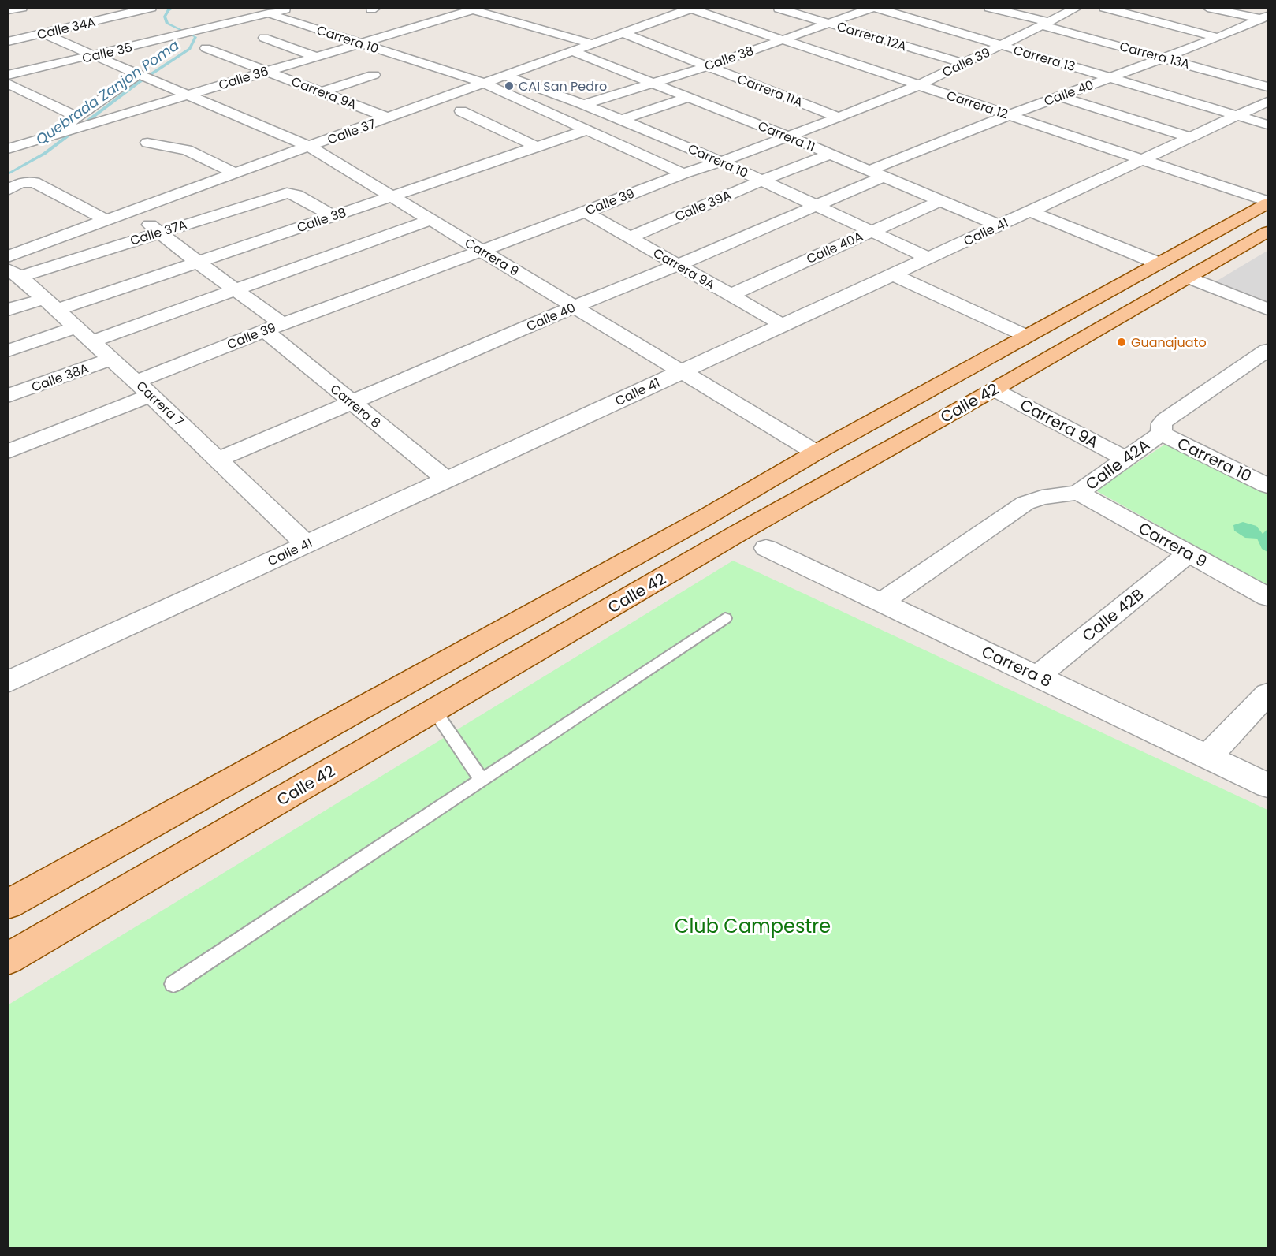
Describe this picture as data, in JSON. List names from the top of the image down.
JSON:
{
  "streets": {
    "main road": ["Calle 42"],
    "street": [
      "Calle 34A",
      "Carrera 12A",
      "Carrera 10",
      "Calle 35",
      "Carrera 13A",
      "Calle 38",
      "Carrera 13",
      "Calle 39",
      "Calle 36",
      "Carrera 11A",
      "Carrera 9A",
      "Calle 40",
      "Carrera 12",
      "Calle 37",
      "Carrera 11",
      "Calle 39A",
      "Calle 41",
      "Calle 37A",
      "Calle 40A",
      "Carrera 9",
      "Calle 38A",
      "Carrera 7",
      "Carrera 8",
      "Calle 42A",
      "Calle 42B"
    ]
  },
  "crossings": [
    ["Carrera 12A", "Calle 38"],
    ["Carrera 12A", "Calle 39"],
    ["Carrera 10", "Calle 35"],
    ["Carrera 10", "Calle 38"],
    ["Carrera 10", "Calle 39"],
    ["Carrera 10", "Calle 36"],
    ["Carrera 10", "Calle 40"],
    ["Carrera 10", "Calle 37"],
    ["Carrera 10", "Calle 39A"],
    ["Carrera 10", "Calle 41"],
    ["Carrera 10", "Calle 40A"],
    ["Carrera 10", "Calle 42A"],
    ["Carrera 13A", "Calle 39"],
    ["Carrera 13A", "Calle 40"],
    ["Calle 38", "Carrera 13"],
    ["Calle 38", "Carrera 11A"],
    ["Calle 38", "Carrera 12"],
    ["Calle 38", "Carrera 11"],
    ["Calle 38", "Calle 37A"],
    ["Calle 38", "Carrera 9"],
    ["Calle 38", "Carrera 7"],
    ["Calle 38", "Carrera 8"],
    ["Carrera 13", "Calle 39"],
    ["Carrera 13", "Calle 40"],
    ["Carrera 13", "Calle 41"],
    ["Calle 39", "Carrera 11A"],
    ["Calle 39", "Carrera 9A"],
    ["Calle 39", "Carrera 12"],
    ["Calle 39", "Carrera 11"],
    ["Calle 39", "Carrera 9"],
    ["Calle 39", "Carrera 7"],
    ["Calle 39", "Carrera 8"],
    ["Calle 36", "Carrera 9A"],
    ["Calle 36", "Carrera 9"],
    ["Carrera 11A", "Calle 37"],
    ["Carrera 9A", "Calle 40"],
    ["Carrera 9A", "Calle 37"],
    ["Carrera 9A", "Calle 39A"],
    ["Carrera 9A", "Calle 41"],
    ["Carrera 9A", "Calle 40A"],
    ["Carrera 9A", "Calle 42"],
    ["Carrera 9A", "Calle 42A"],
    ["Calle 40", "Carrera 12"],
    ["Calle 40", "Carrera 11"],
    ["Calle 40", "Carrera 9"],
    ["Calle 40", "Carrera 7"],
    ["Calle 40", "Carrera 8"],
    ["Carrera 12", "Calle 37"],
    ["Carrera 12", "Calle 41"],
    ["Carrera 12", "Calle 42"],
    ["Calle 37", "Carrera 11"],
    ["Calle 37", "Carrera 9"],
    ["Calle 37", "Carrera 8"],
    ["Carrera 11", "Calle 39A"],
    ["Carrera 11", "Calle 41"],
    ["Carrera 11", "Calle 40A"],
    ["Calle 41", "Carrera 9"],
    ["Calle 41", "Carrera 7"],
    ["Calle 41", "Carrera 8"],
    ["Calle 37A", "Carrera 7"],
    ["Calle 37A", "Carrera 8"],
    ["Carrera 9", "Calle 42"],
    ["Carrera 9", "Calle 42A"],
    ["Carrera 9", "Calle 42B"],
    ["Calle 38A", "Carrera 7"],
    ["Carrera 8", "Calle 42A"],
    ["Carrera 8", "Calle 42B"]
  ],
  "water": ["Quebrada Zanjon Poma"],
  "parks": ["Club Campestre"],
  "places": ["CAI San Pedro", "Guanajuato"]
}
